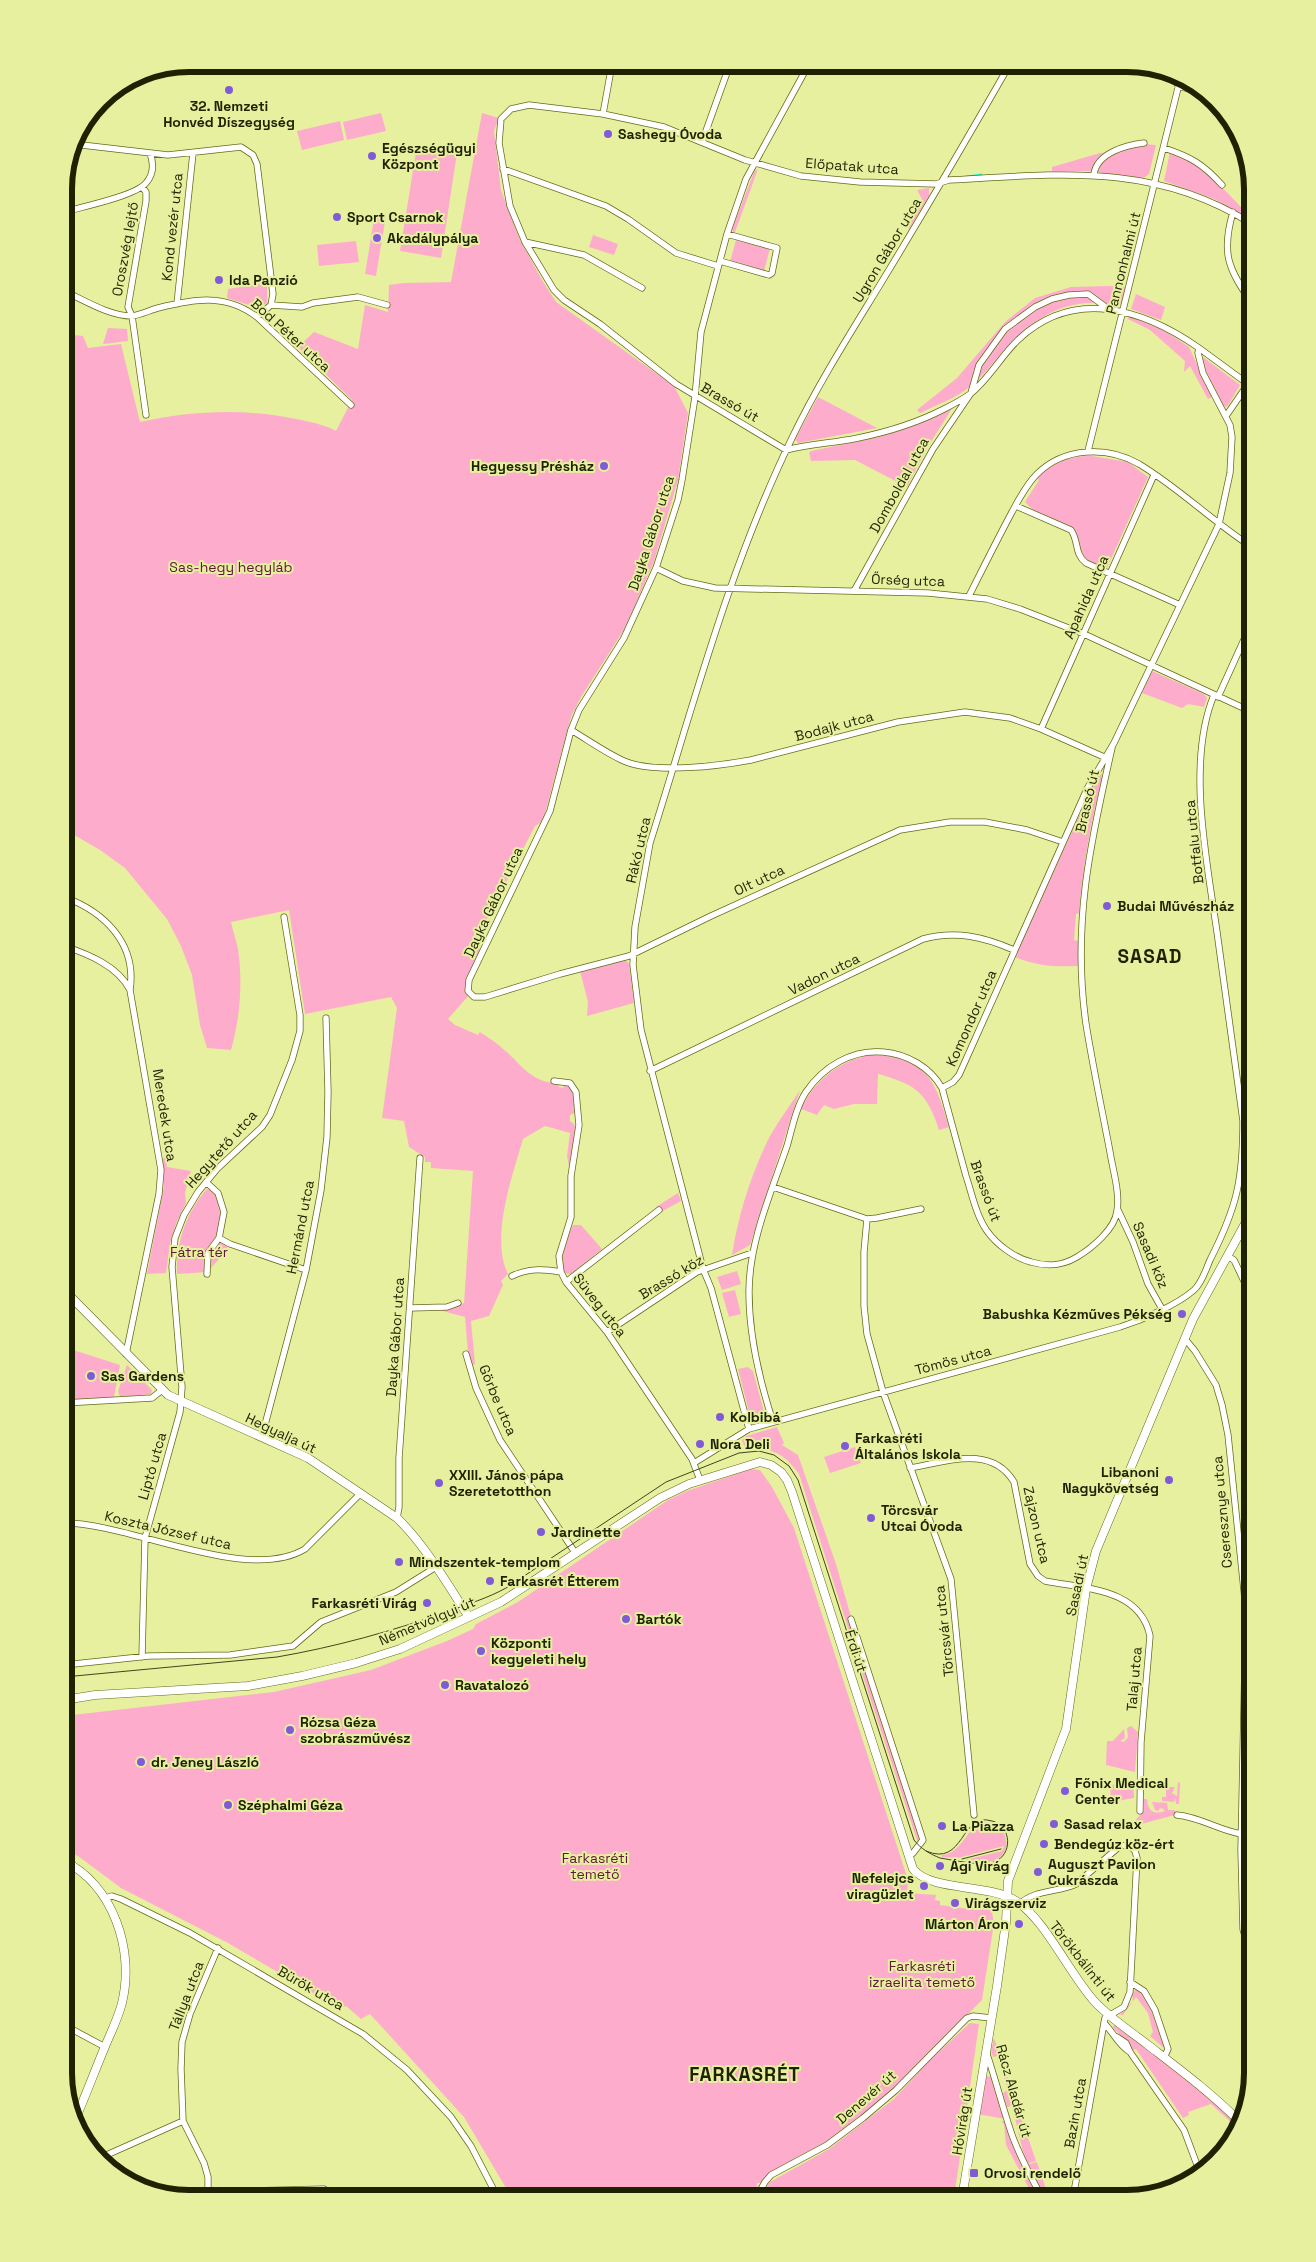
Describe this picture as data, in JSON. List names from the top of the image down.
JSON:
{
  "streets": {
    "street": [
      "Előpatak utca",
      "Kond vezér utca",
      "Oroszvég lejtő",
      "Ugron Gábor utca",
      "Pannonhalmi út",
      "Bod Péter utca",
      "Brassó út",
      "Domboldal utca",
      "Dayka Gábor utca",
      "Őrség utca",
      "Apahida utca",
      "Bodajk utca",
      "Botfalu utca",
      "Rákó utca",
      "Olt utca",
      "Vadon utca",
      "Komondor utca",
      "Meredek utca",
      "Hegytető utca",
      "Hermánd utca",
      "Sasadi köz",
      "Brassó köz",
      "Süveg utca",
      "Tömös utca",
      "Görbe utca",
      "Hegyalja út",
      "Liptó utca",
      "Cseresznye utca",
      "Zajzon utca",
      "Koszta József utca",
      "Sasadi út",
      "Németvölgyi út",
      "Törcsvár utca",
      "Érdi út",
      "Talaj utca",
      "Törökbálinti út",
      "Bürök utca",
      "Tállya utca",
      "Rácz Aladár út",
      "Denevér út",
      "Bazin utca",
      "Hóvirág út"
    ]
  },
  "crossings": [
    ["Előpatak utca", "Ugron Gábor utca"],
    ["Előpatak utca", "Pannonhalmi út"],
    ["Előpatak utca", "Brassó út"],
    ["Előpatak utca", "Dayka Gábor utca"],
    ["Kond vezér utca", "Bod Péter utca"],
    ["Oroszvég lejtő", "Bod Péter utca"],
    ["Ugron Gábor utca", "Brassó út"],
    ["Ugron Gábor utca", "Rákó utca"],
    ["Brassó út", "Dayka Gábor utca"],
    ["Brassó út", "Őrség utca"],
    ["Brassó út", "Bodajk utca"],
    ["Brassó út", "Rákó utca"],
    ["Brassó út", "Olt utca"],
    ["Brassó út", "Vadon utca"],
    ["Brassó út", "Komondor utca"],
    ["Brassó út", "Sasadi köz"],
    ["Brassó út", "Brassó köz"],
    ["Brassó út", "Tömös utca"],
    ["Domboldal utca", "Őrség utca"],
    ["Dayka Gábor utca", "Őrség utca"],
    ["Dayka Gábor utca", "Bodajk utca"],
    ["Dayka Gábor utca", "Olt utca"],
    ["Dayka Gábor utca", "Hegyalja út"],
    ["Őrség utca", "Apahida utca"],
    ["Őrség utca", "Botfalu utca"],
    ["Őrség utca", "Rákó utca"],
    ["Apahida utca", "Bodajk utca"],
    ["Bodajk utca", "Rákó utca"],
    ["Rákó utca", "Olt utca"],
    ["Rákó utca", "Vadon utca"],
    ["Rákó utca", "Brassó köz"],
    ["Vadon utca", "Komondor utca"],
    ["Meredek utca", "Hegyalja út"],
    ["Hegytető utca", "Hegyalja út"],
    ["Hegytető utca", "Liptó utca"],
    ["Hermánd utca", "Hegyalja út"],
    ["Sasadi köz", "Tömös utca"],
    ["Brassó köz", "Süveg utca"],
    ["Süveg utca", "Németvölgyi út"],
    ["Tömös utca", "Törcsvár utca"],
    ["Görbe utca", "Németvölgyi út"],
    ["Hegyalja út", "Liptó utca"],
    ["Hegyalja út", "Koszta József utca"],
    ["Hegyalja út", "Németvölgyi út"],
    ["Liptó utca", "Koszta József utca"],
    ["Cseresznye utca", "Sasadi út"],
    ["Zajzon utca", "Sasadi út"],
    ["Zajzon utca", "Törcsvár utca"],
    ["Zajzon utca", "Talaj utca"],
    ["Sasadi út", "Talaj utca"],
    ["Sasadi út", "Törökbálinti út"],
    ["Sasadi út", "Rácz Aladár út"],
    ["Németvölgyi út", "Érdi út"],
    ["Érdi út", "Törökbálinti út"],
    ["Törökbálinti út", "Rácz Aladár út"],
    ["Bürök utca", "Tállya utca"],
    ["Rácz Aladár út", "Denevér út"],
    ["Rácz Aladár út", "Hóvirág út"]
  ],
  "districts": ["SASAD", "FARKASRÉT"],
  "parks": [
    "Sas-hegy hegyláb",
    "Fátra tér",
    "Farkasréti temető",
    "Farkasréti izraelita temető"
  ],
  "places": {
    "other": [
      "32. Nemzeti Honvéd Díszegység",
      "Sashegy Óvoda",
      "Egészségügyi Központ",
      "Sport Csarnok",
      "Akadálypálya",
      "Ida Panzió",
      "Hegyessy Présház",
      "Budai Művészház",
      "Babushka Kézműves Pékség",
      "Sas Gardens",
      "Kolbibá",
      "Nora Deli",
      "Farkasréti Általános Iskola",
      "Libanoni Nagykövetség",
      "XXIII. János pápa Szeretetotthon",
      "Törcsvár Utcai Óvoda",
      "Jardinette",
      "Mindszentek-templom",
      "Farkasrét Étterem",
      "Farkasréti Virág",
      "Bartók",
      "Központi kegyeleti hely",
      "Ravatalozó",
      "Rózsa Géza szobrászművész",
      "dr. Jeney László",
      "Főnix Medical Center",
      "Széphalmi Géza",
      "Sasad relax",
      "La Piazza",
      "Bendegúz köz-ért",
      "Ági Virág",
      "Auguszt Pavilon Cukrászda",
      "Nefelejcs viragüzlet",
      "Virágszerviz",
      "Márton Áron"
    ],
    "transit": ["Orvosi rendelő"]
  }
}
